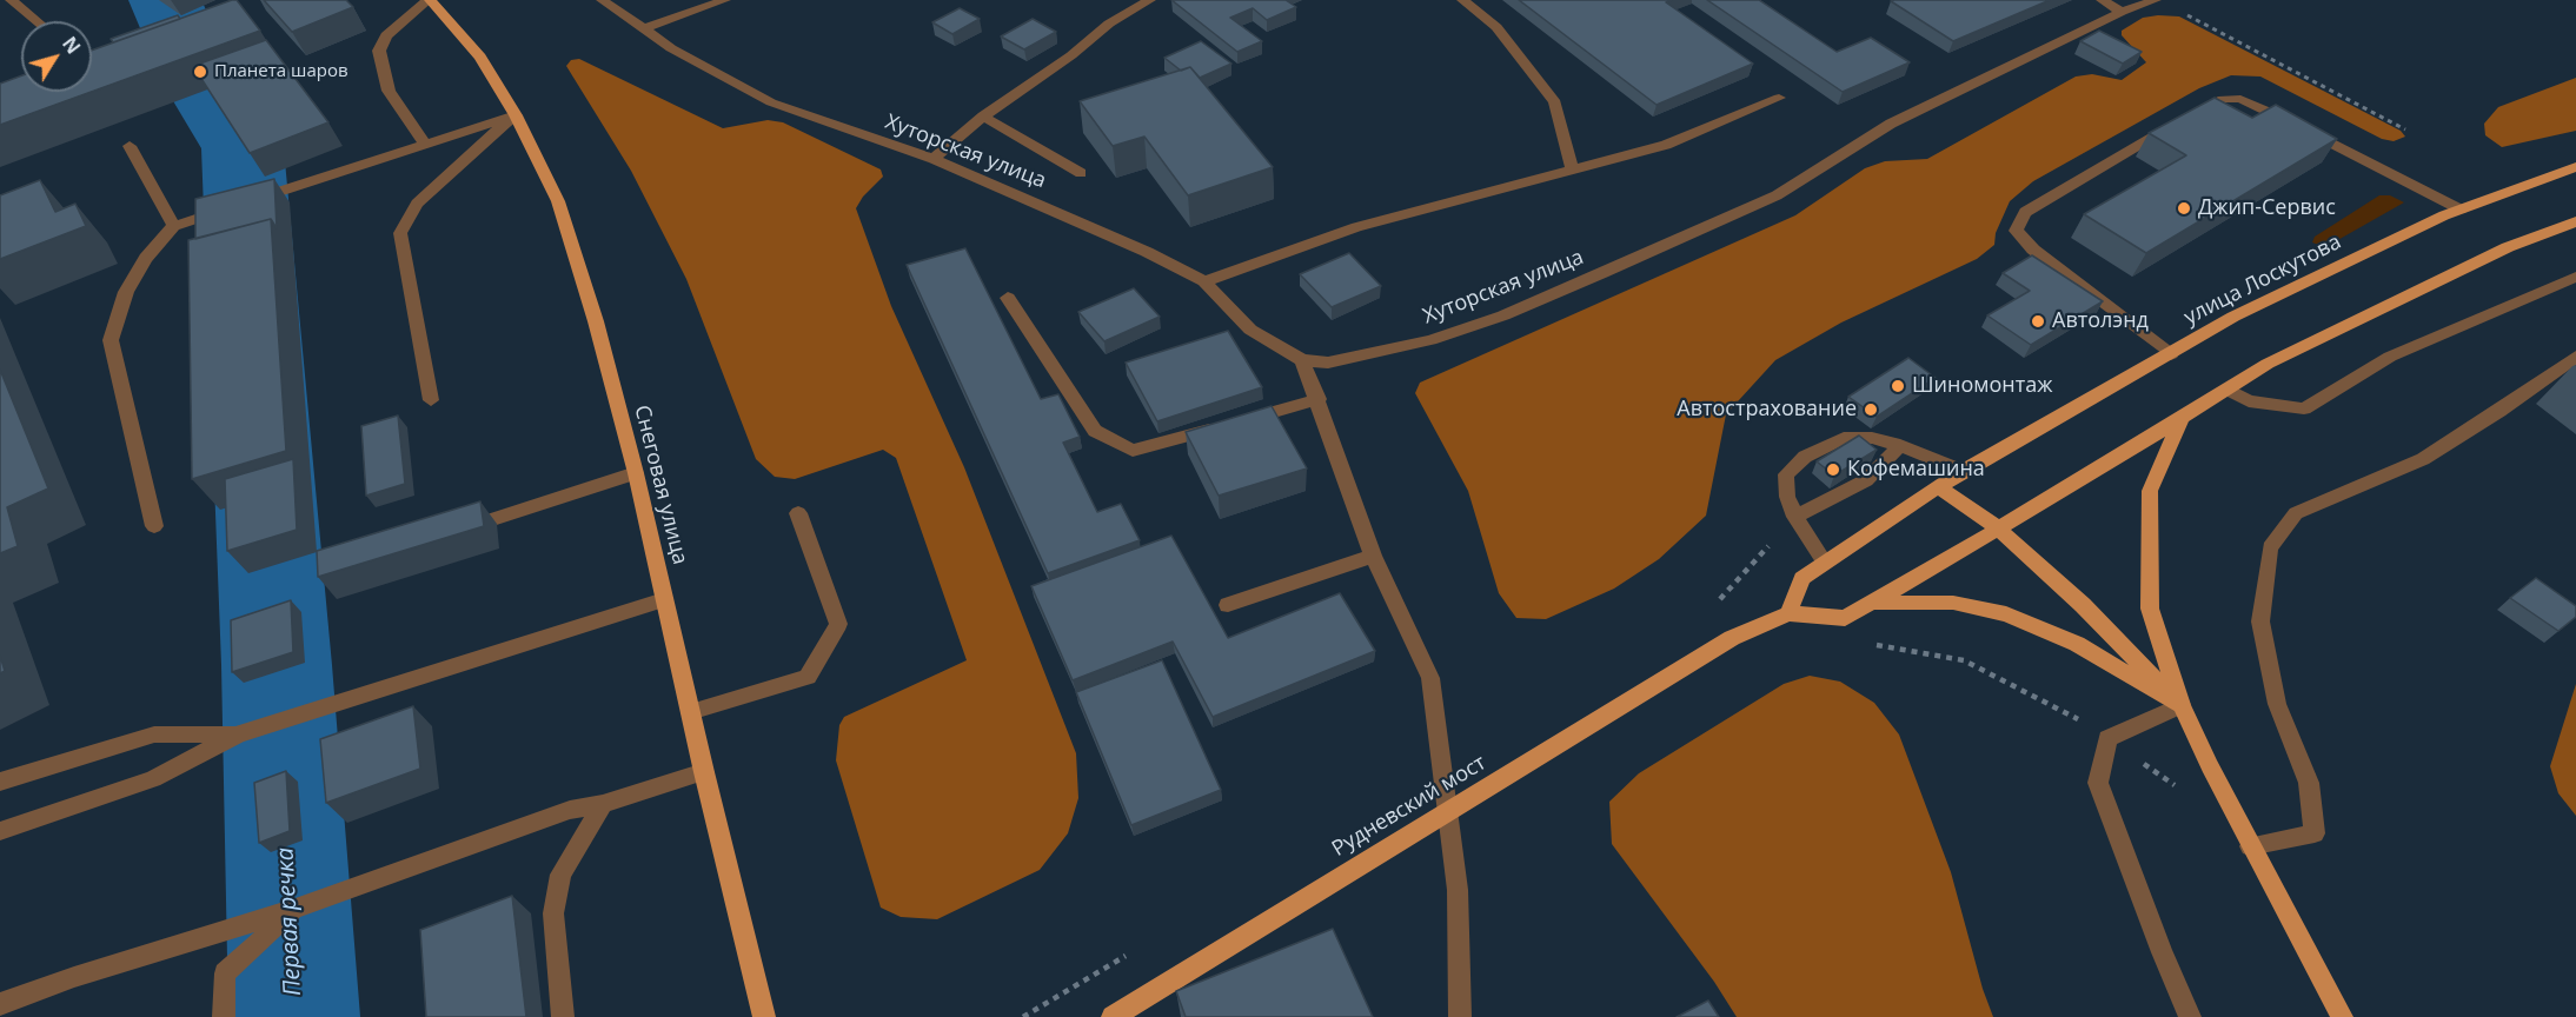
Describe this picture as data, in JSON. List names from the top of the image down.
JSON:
{
  "streets": {
    "main road": ["улица Лоскутова", "Снеговая улица", "Рудневский мост"],
    "street": ["Хуторская улица"]
  },
  "crossings": [
    ["улица Лоскутова", "Рудневский мост"]
  ],
  "water": ["Первая речка"],
  "places": [
    "Планета шаров",
    "Джип-Сервис",
    "Автолэнд",
    "Шиномонтаж",
    "Автострахование",
    "Кофемашина"
  ],
  "north": "top right"
}
